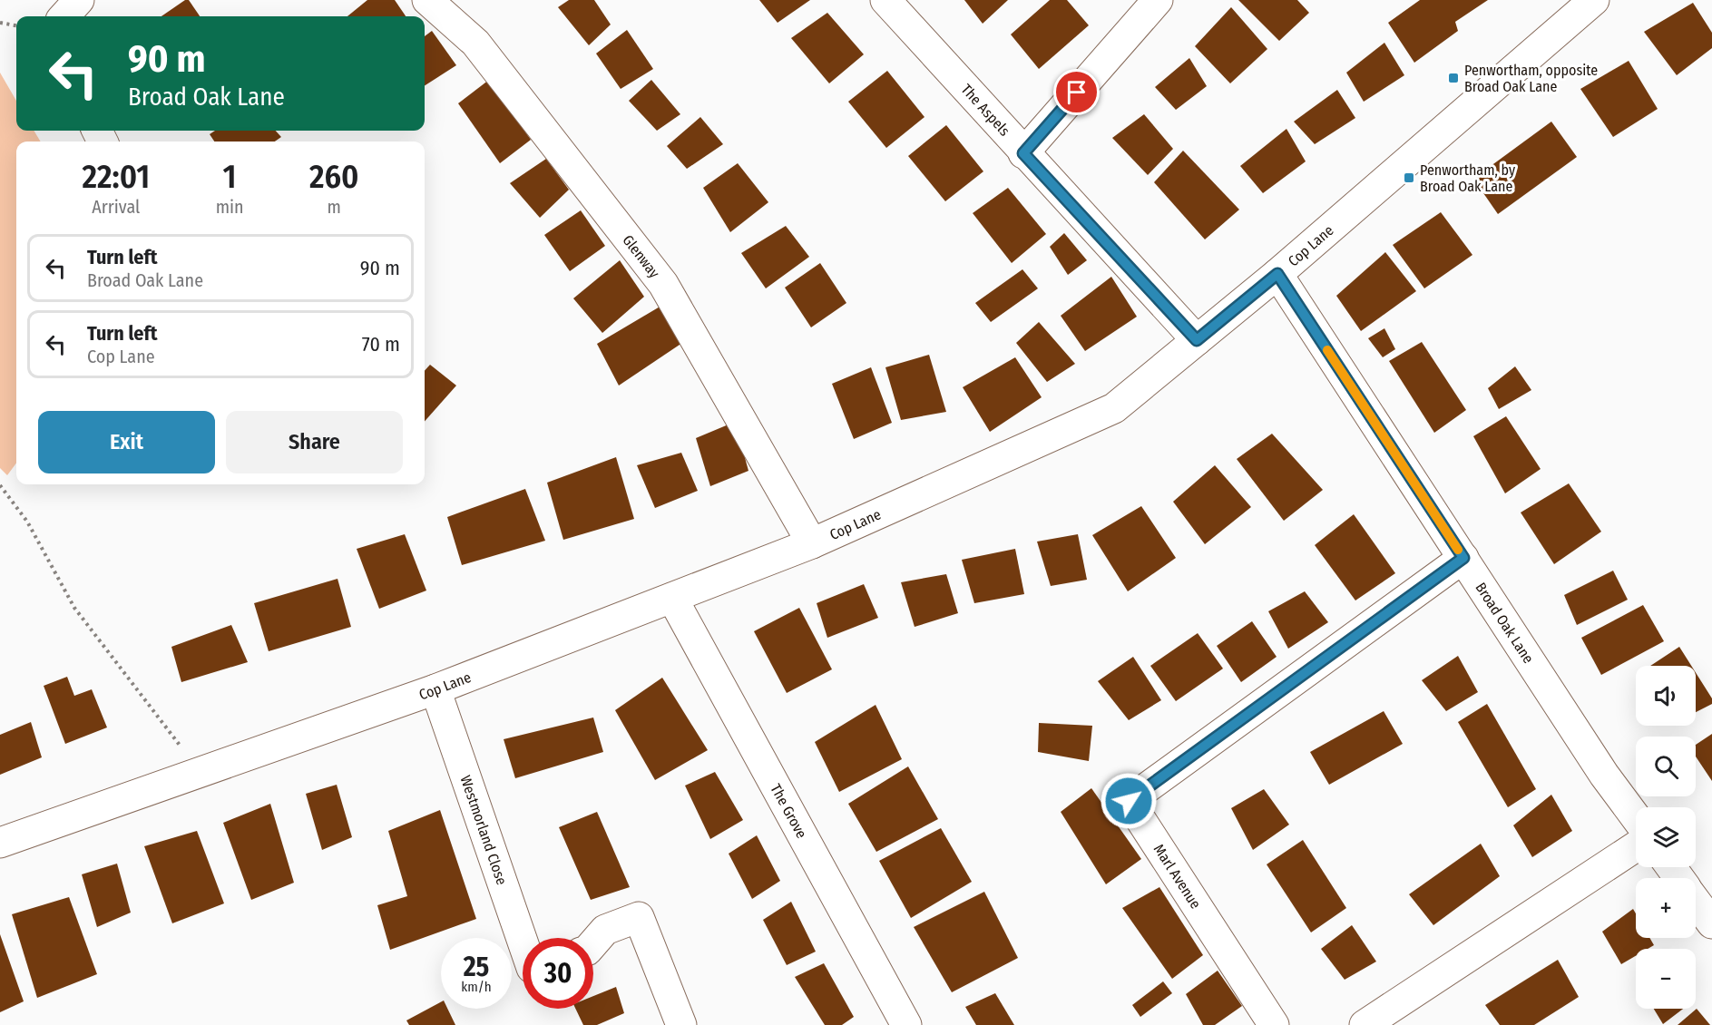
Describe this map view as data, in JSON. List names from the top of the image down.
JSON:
{
  "streets": {
    "street": [
      "The Aspels",
      "Cop Lane",
      "Glenway",
      "Broad Oak Lane",
      "The Grove",
      "Westmorland Close",
      "Marl Avenue"
    ]
  },
  "crossings": [
    ["The Aspels", "Cop Lane"],
    ["Cop Lane", "Glenway"],
    ["Cop Lane", "Broad Oak Lane"],
    ["Cop Lane", "The Grove"],
    ["Cop Lane", "Westmorland Close"],
    ["Broad Oak Lane", "Marl Avenue"]
  ],
  "places": {
    "transit": ["Penwortham, opposite Broad Oak Lane", "Penwortham, by Broad Oak Lane"]
  },
  "page": {
    "turn": ["90 m", "Broad Oak Lane"],
    "eta": [
      "22:01",
      "Arrival",
      "1",
      "min",
      "260",
      "m"
    ],
    "list": [
      {
        "name": "Turn left",
        "note": "Broad Oak Lane",
        "value": "90 m"
      },
      {
        "name": "Turn left",
        "note": "Cop Lane",
        "value": "70 m"
      }
    ],
    "buttons": ["Exit", "Share"],
    "map_buttons": ["+", "−"],
    "speed": "25 km/h",
    "limit": "30"
  }
}
